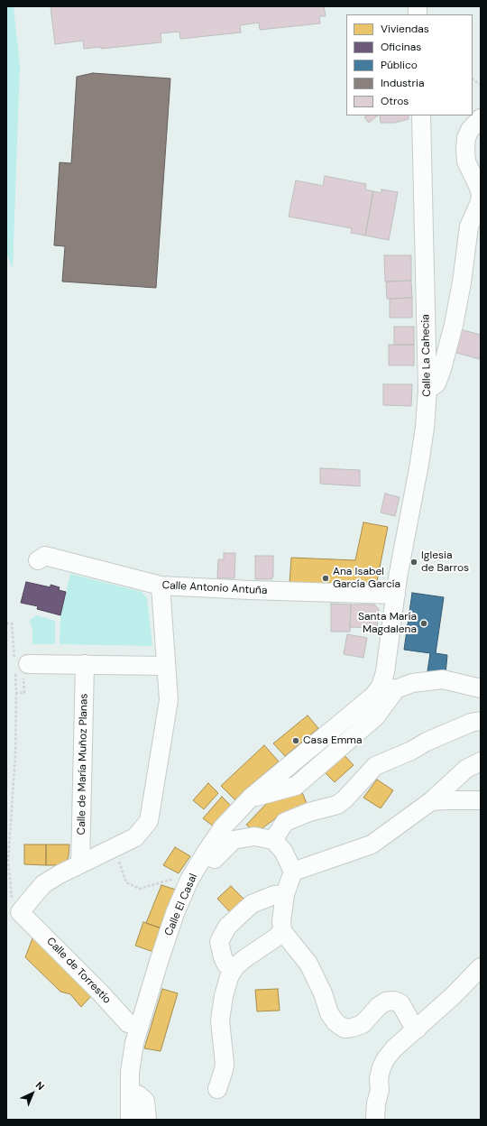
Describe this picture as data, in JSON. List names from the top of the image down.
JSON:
{
  "streets": {
    "street": [
      "Calle La Cahecia",
      "Calle Antonio Antuña",
      "Calle de María Muñoz Planas",
      "Calle El Casal",
      "Calle de Torrestío"
    ]
  },
  "crossings": [
    ["Calle La Cahecia", "Calle Antonio Antuña"],
    ["Calle La Cahecia", "Calle El Casal"],
    ["Calle Antonio Antuña", "Calle El Casal"],
    ["Calle El Casal", "Calle de Torrestío"]
  ],
  "places": [
    "Iglesia de Barros",
    "Ana Isabel García García",
    "Santa María Magdalena",
    "Casa Emma"
  ],
  "legend": [
    "Viviendas",
    "Oficinas",
    "Público",
    "Industria",
    "Otros"
  ],
  "north": "top right"
}
